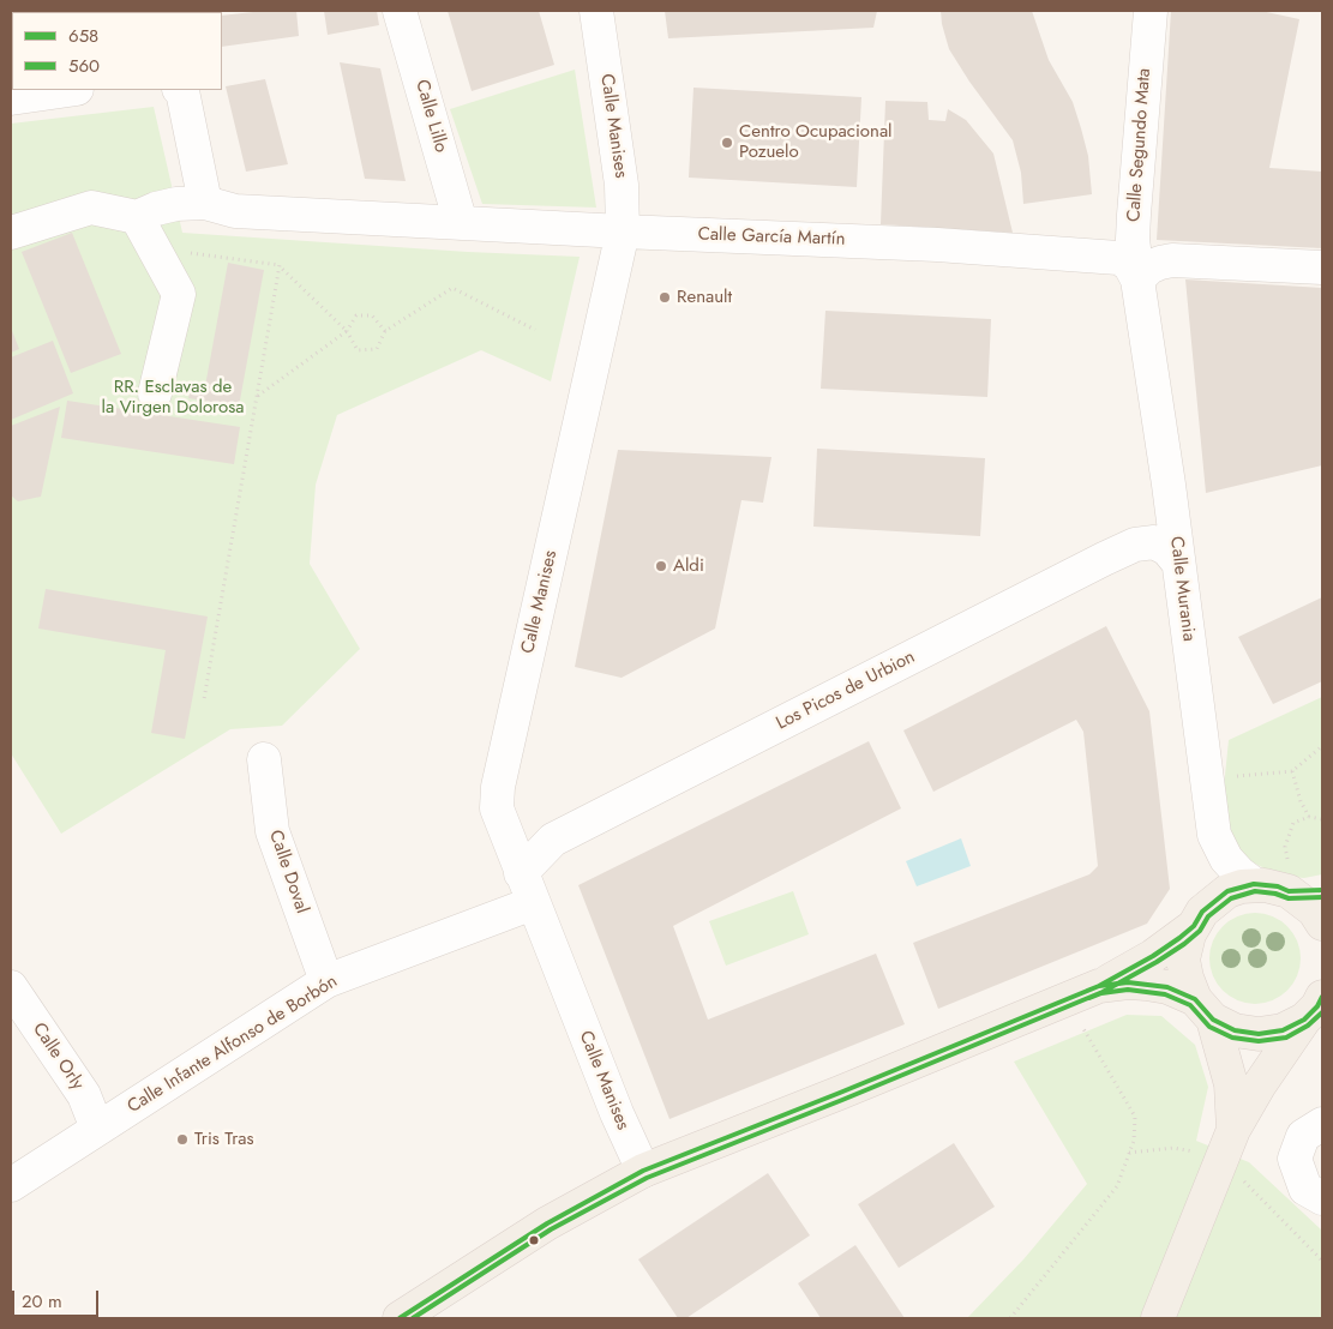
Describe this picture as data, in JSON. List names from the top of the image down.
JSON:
{
  "streets": {
    "street": [
      "Calle Lillo",
      "Calle Manises",
      "Calle Segundo Mata",
      "Calle García Martín",
      "Calle Murania",
      "Los Picos de Urbion",
      "Calle Doval",
      "Calle Infante Alfonso de Borbón",
      "Calle Orly"
    ]
  },
  "crossings": [
    ["Calle Lillo", "Calle García Martín"],
    ["Calle Manises", "Calle García Martín"],
    ["Calle Manises", "Los Picos de Urbion"],
    ["Calle Manises", "Calle Infante Alfonso de Borbón"],
    ["Calle Segundo Mata", "Calle García Martín"],
    ["Calle Segundo Mata", "Calle Murania"],
    ["Calle García Martín", "Calle Murania"],
    ["Calle Murania", "Los Picos de Urbion"],
    ["Los Picos de Urbion", "Calle Infante Alfonso de Borbón"],
    ["Calle Doval", "Calle Infante Alfonso de Borbón"],
    ["Calle Infante Alfonso de Borbón", "Calle Orly"]
  ],
  "parks": ["RR. Esclavas de la Virgen Dolorosa"],
  "places": [
    "Centro Ocupacional Pozuelo",
    "Renault",
    "Aldi",
    "Tris Tras"
  ],
  "lines": ["transit line 658", "transit line 560"],
  "legend": ["658", "560"],
  "scale_bar": "20 m"
}
